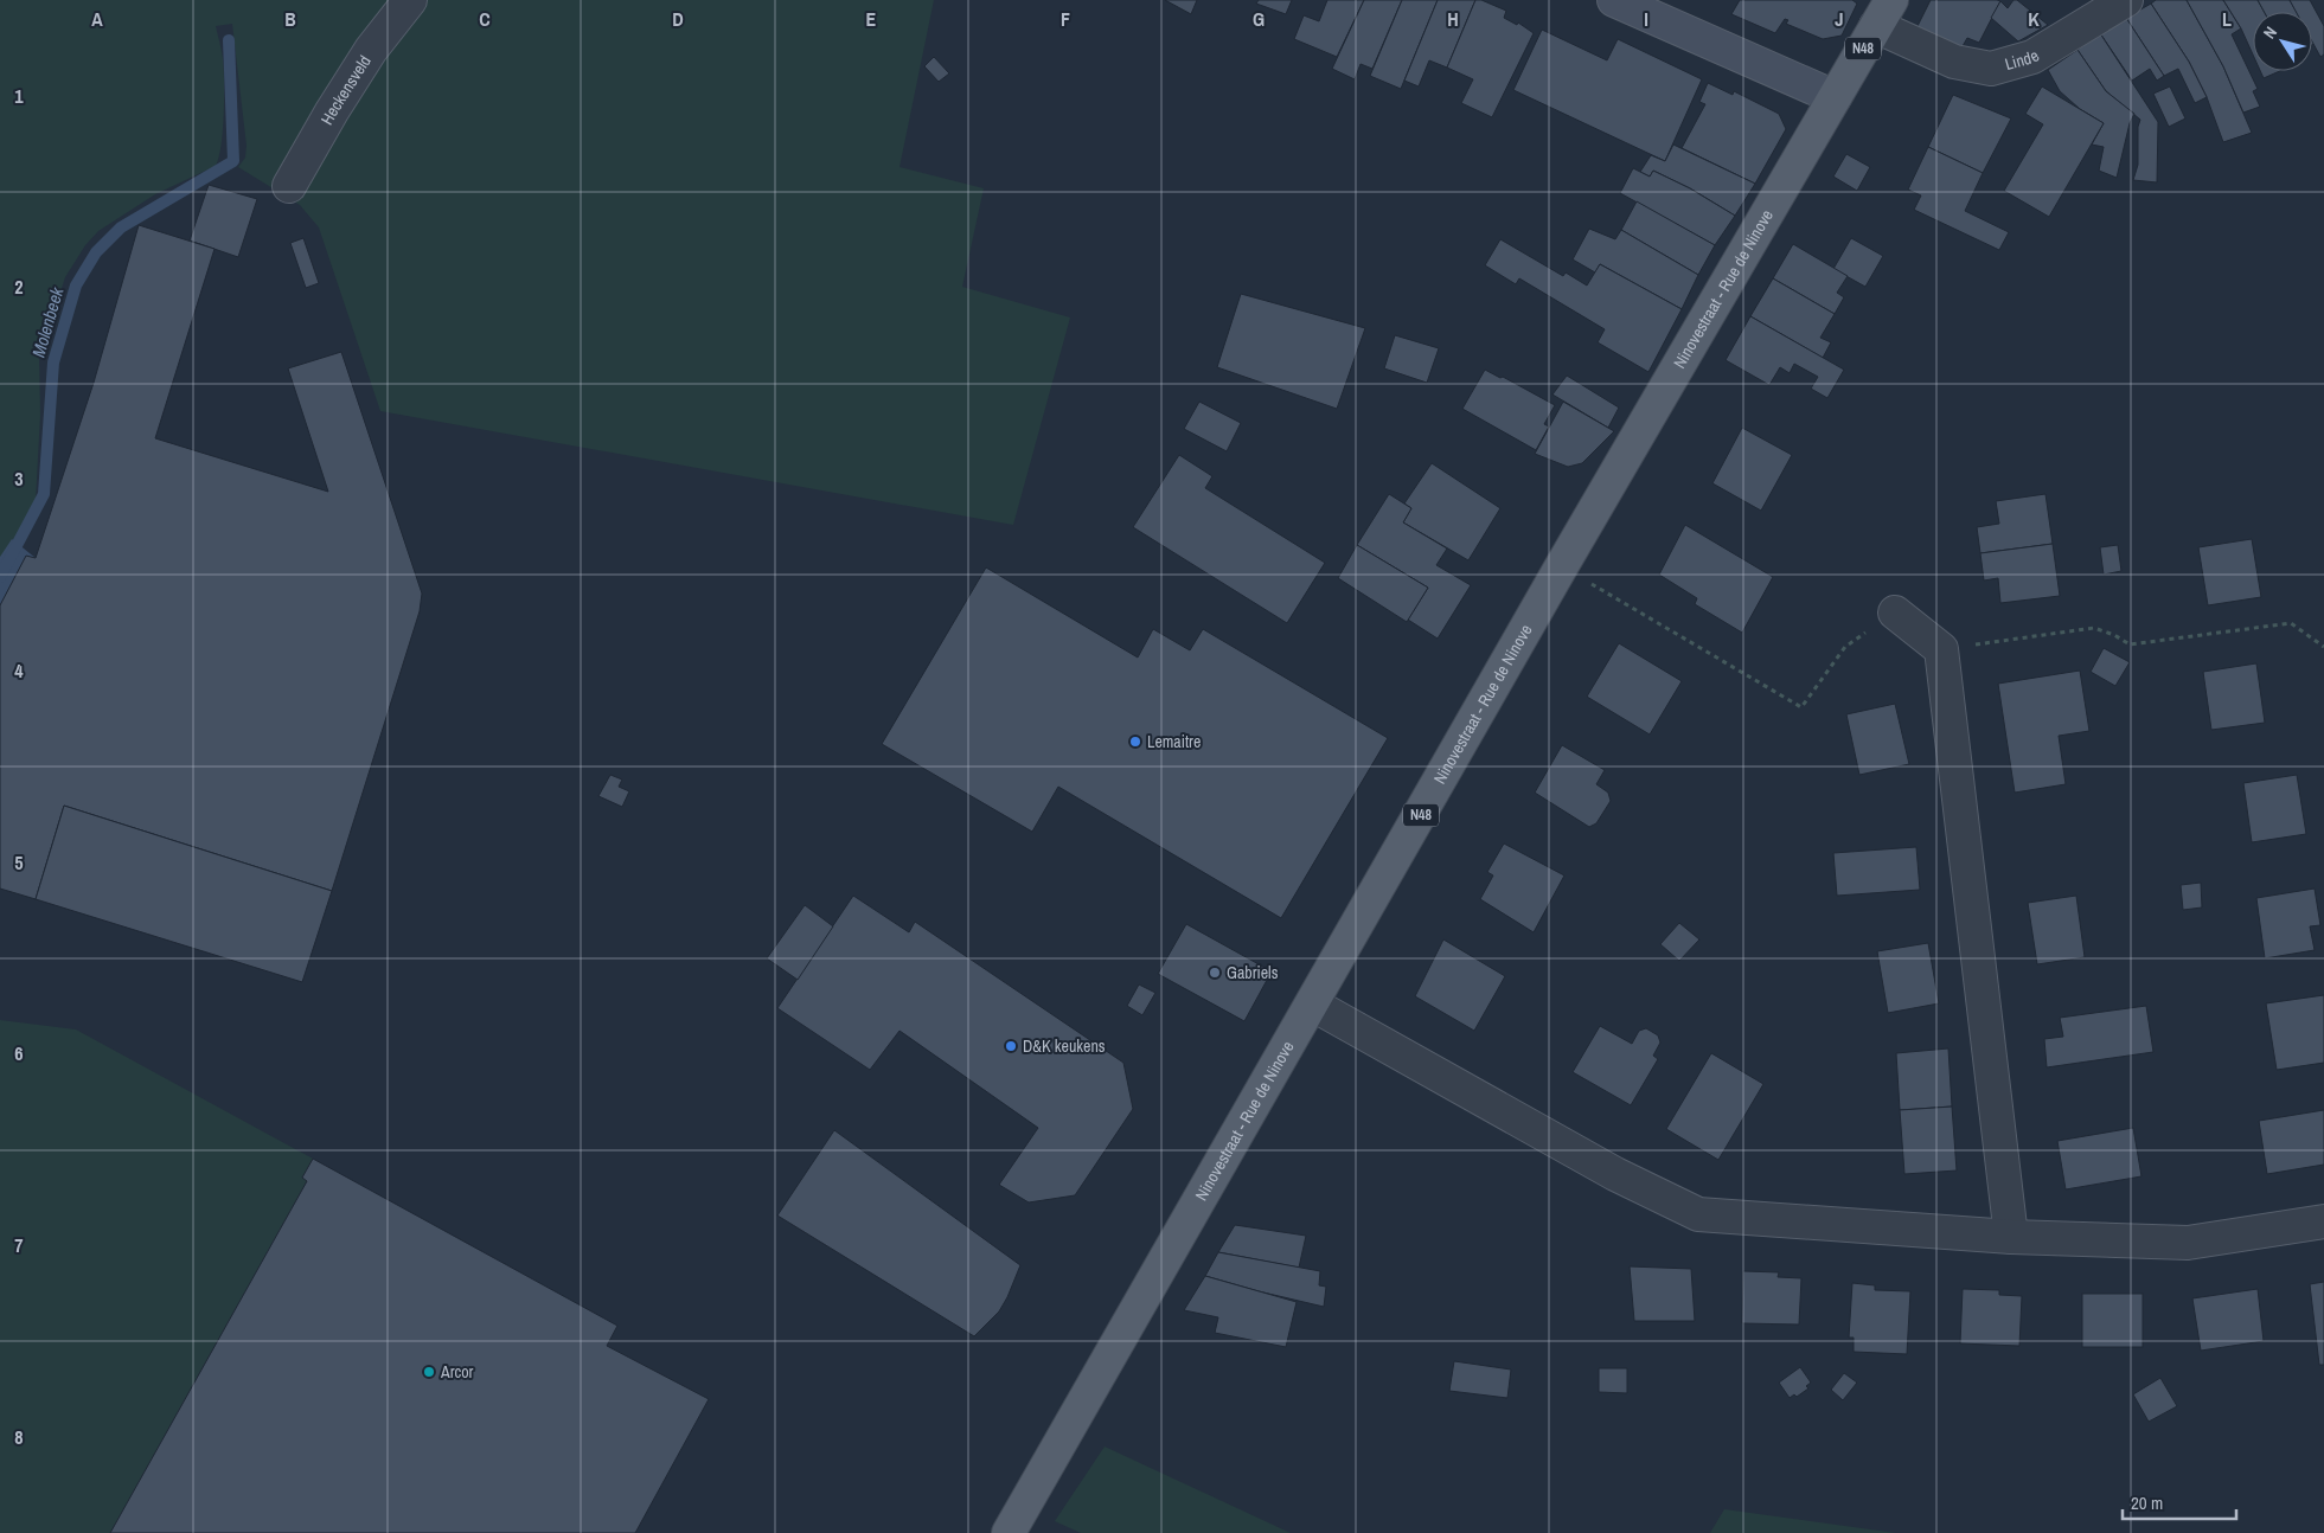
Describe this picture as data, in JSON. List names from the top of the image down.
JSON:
{
  "streets": {
    "main road": ["N48", "Ninovestraat - Rue de Ninove"],
    "street": ["Linde", "Heckensveld"]
  },
  "crossings": [
    ["Linde", "Ninovestraat - Rue de Ninove"]
  ],
  "water": ["Molenbeek"],
  "places": [
    "Lemaitre",
    "Gabriels",
    "D&K keukens",
    "Arcor"
  ],
  "scale_bar": "20 m",
  "north": "top left",
  "grid": {
    "columns": [
      "A",
      "B",
      "C",
      "D",
      "E",
      "F",
      "G",
      "H",
      "I",
      "J",
      "K",
      "L"
    ],
    "rows": [
      "1",
      "2",
      "3",
      "4",
      "5",
      "6",
      "7",
      "8"
    ]
  }
}
